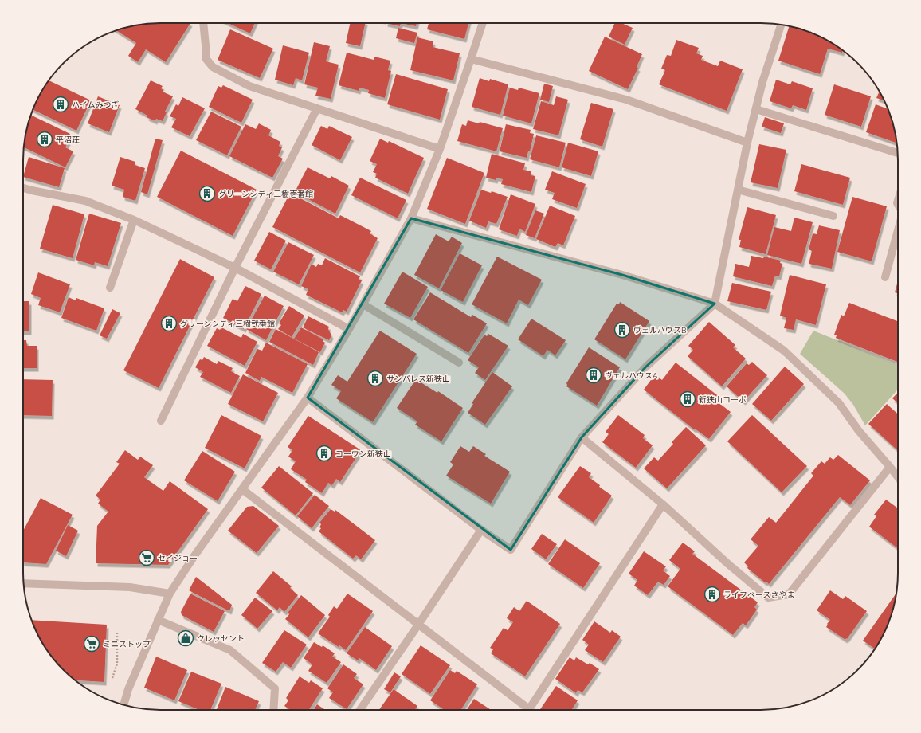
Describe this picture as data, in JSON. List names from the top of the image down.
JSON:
{
  "places": {
    "building": [
      "ハイムみつぎ",
      "平沼荘",
      "グリーンシティ三樹壱番館",
      "グリーンシティ三樹弐番館",
      "ヴェルハウスB",
      "ヴェルハウスA",
      "サンパレス新狭山",
      "新狭山コーポ",
      "コーウン新狭山",
      "ライフベースさやま"
    ],
    "supermarket": ["セイジョー", "ミニストップ"],
    "shop": ["クレッセント"]
  }
}
